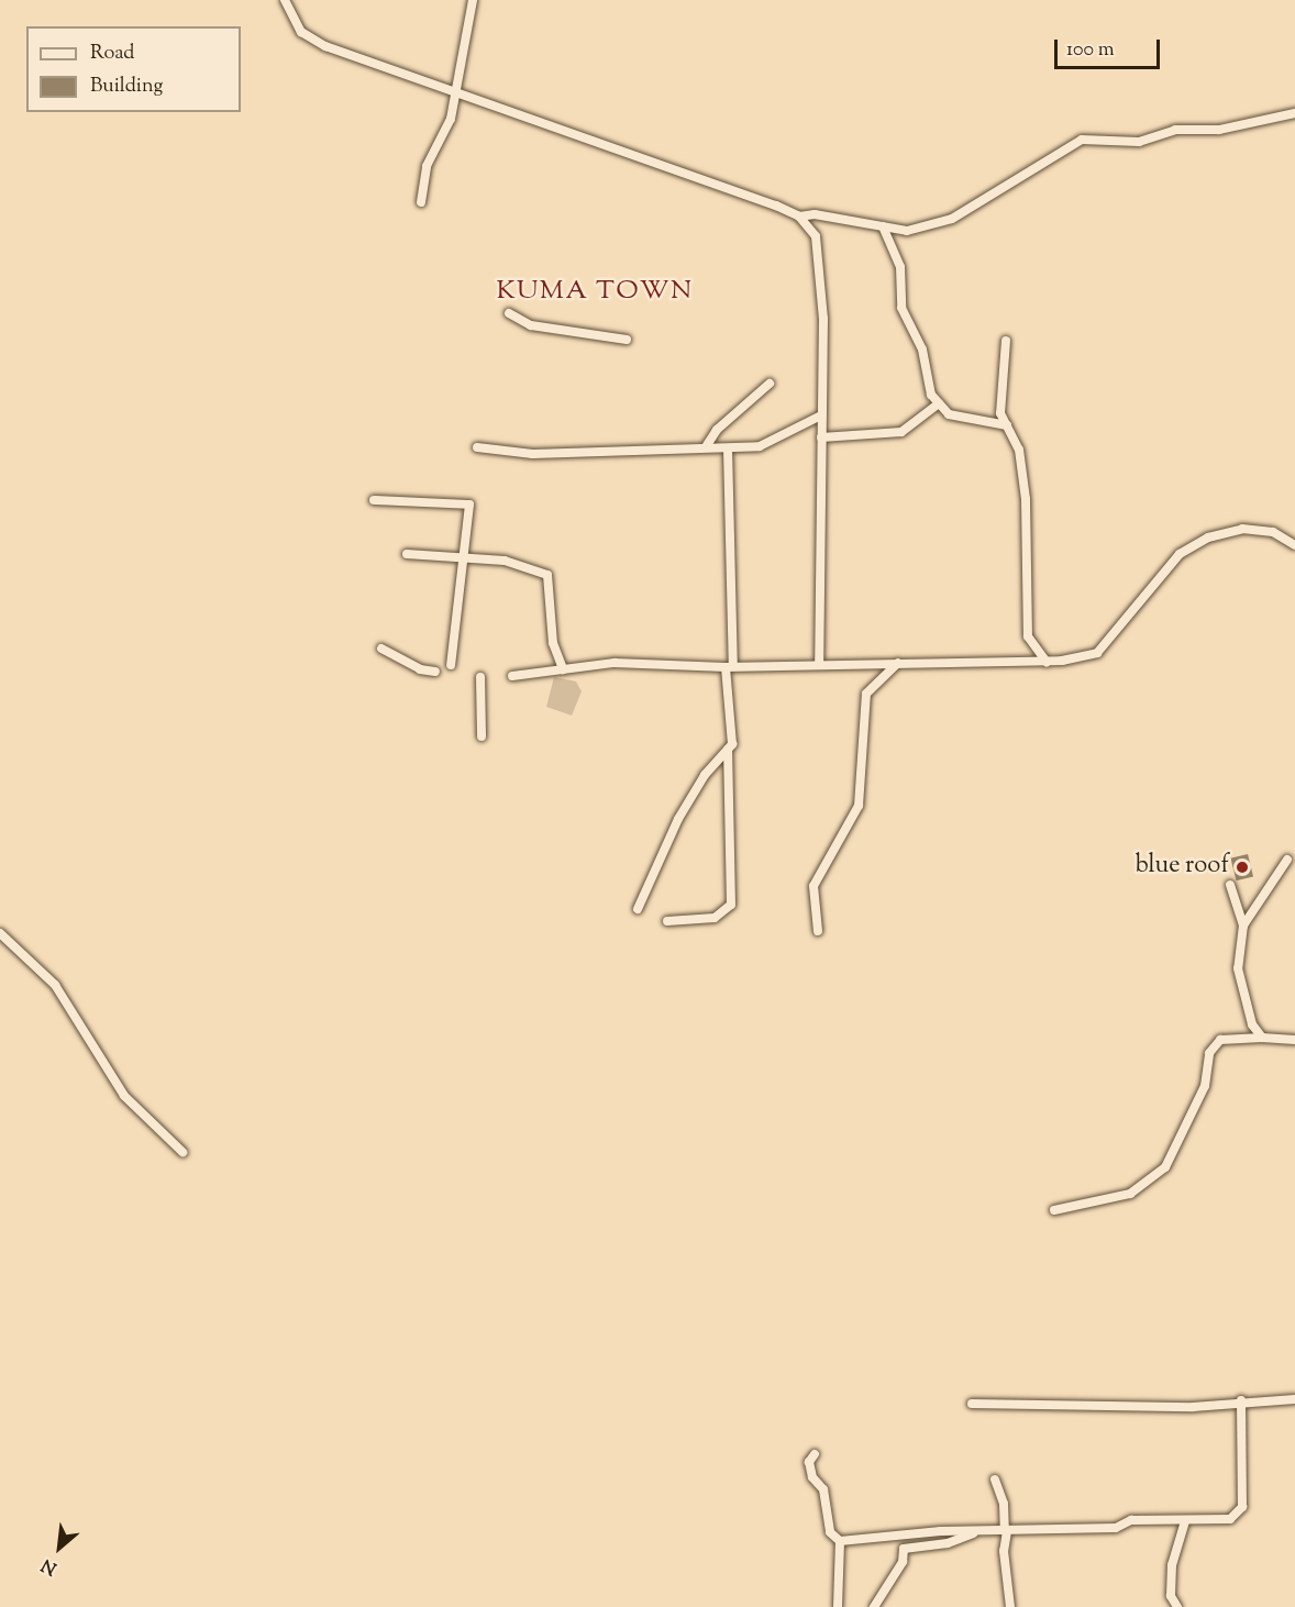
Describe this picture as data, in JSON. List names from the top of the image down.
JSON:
{
  "districts": ["KUMA TOWN"],
  "places": ["blue roof"],
  "legend": ["Road", "Building"],
  "scale_bar": "100 m",
  "north": "bottom left"
}
